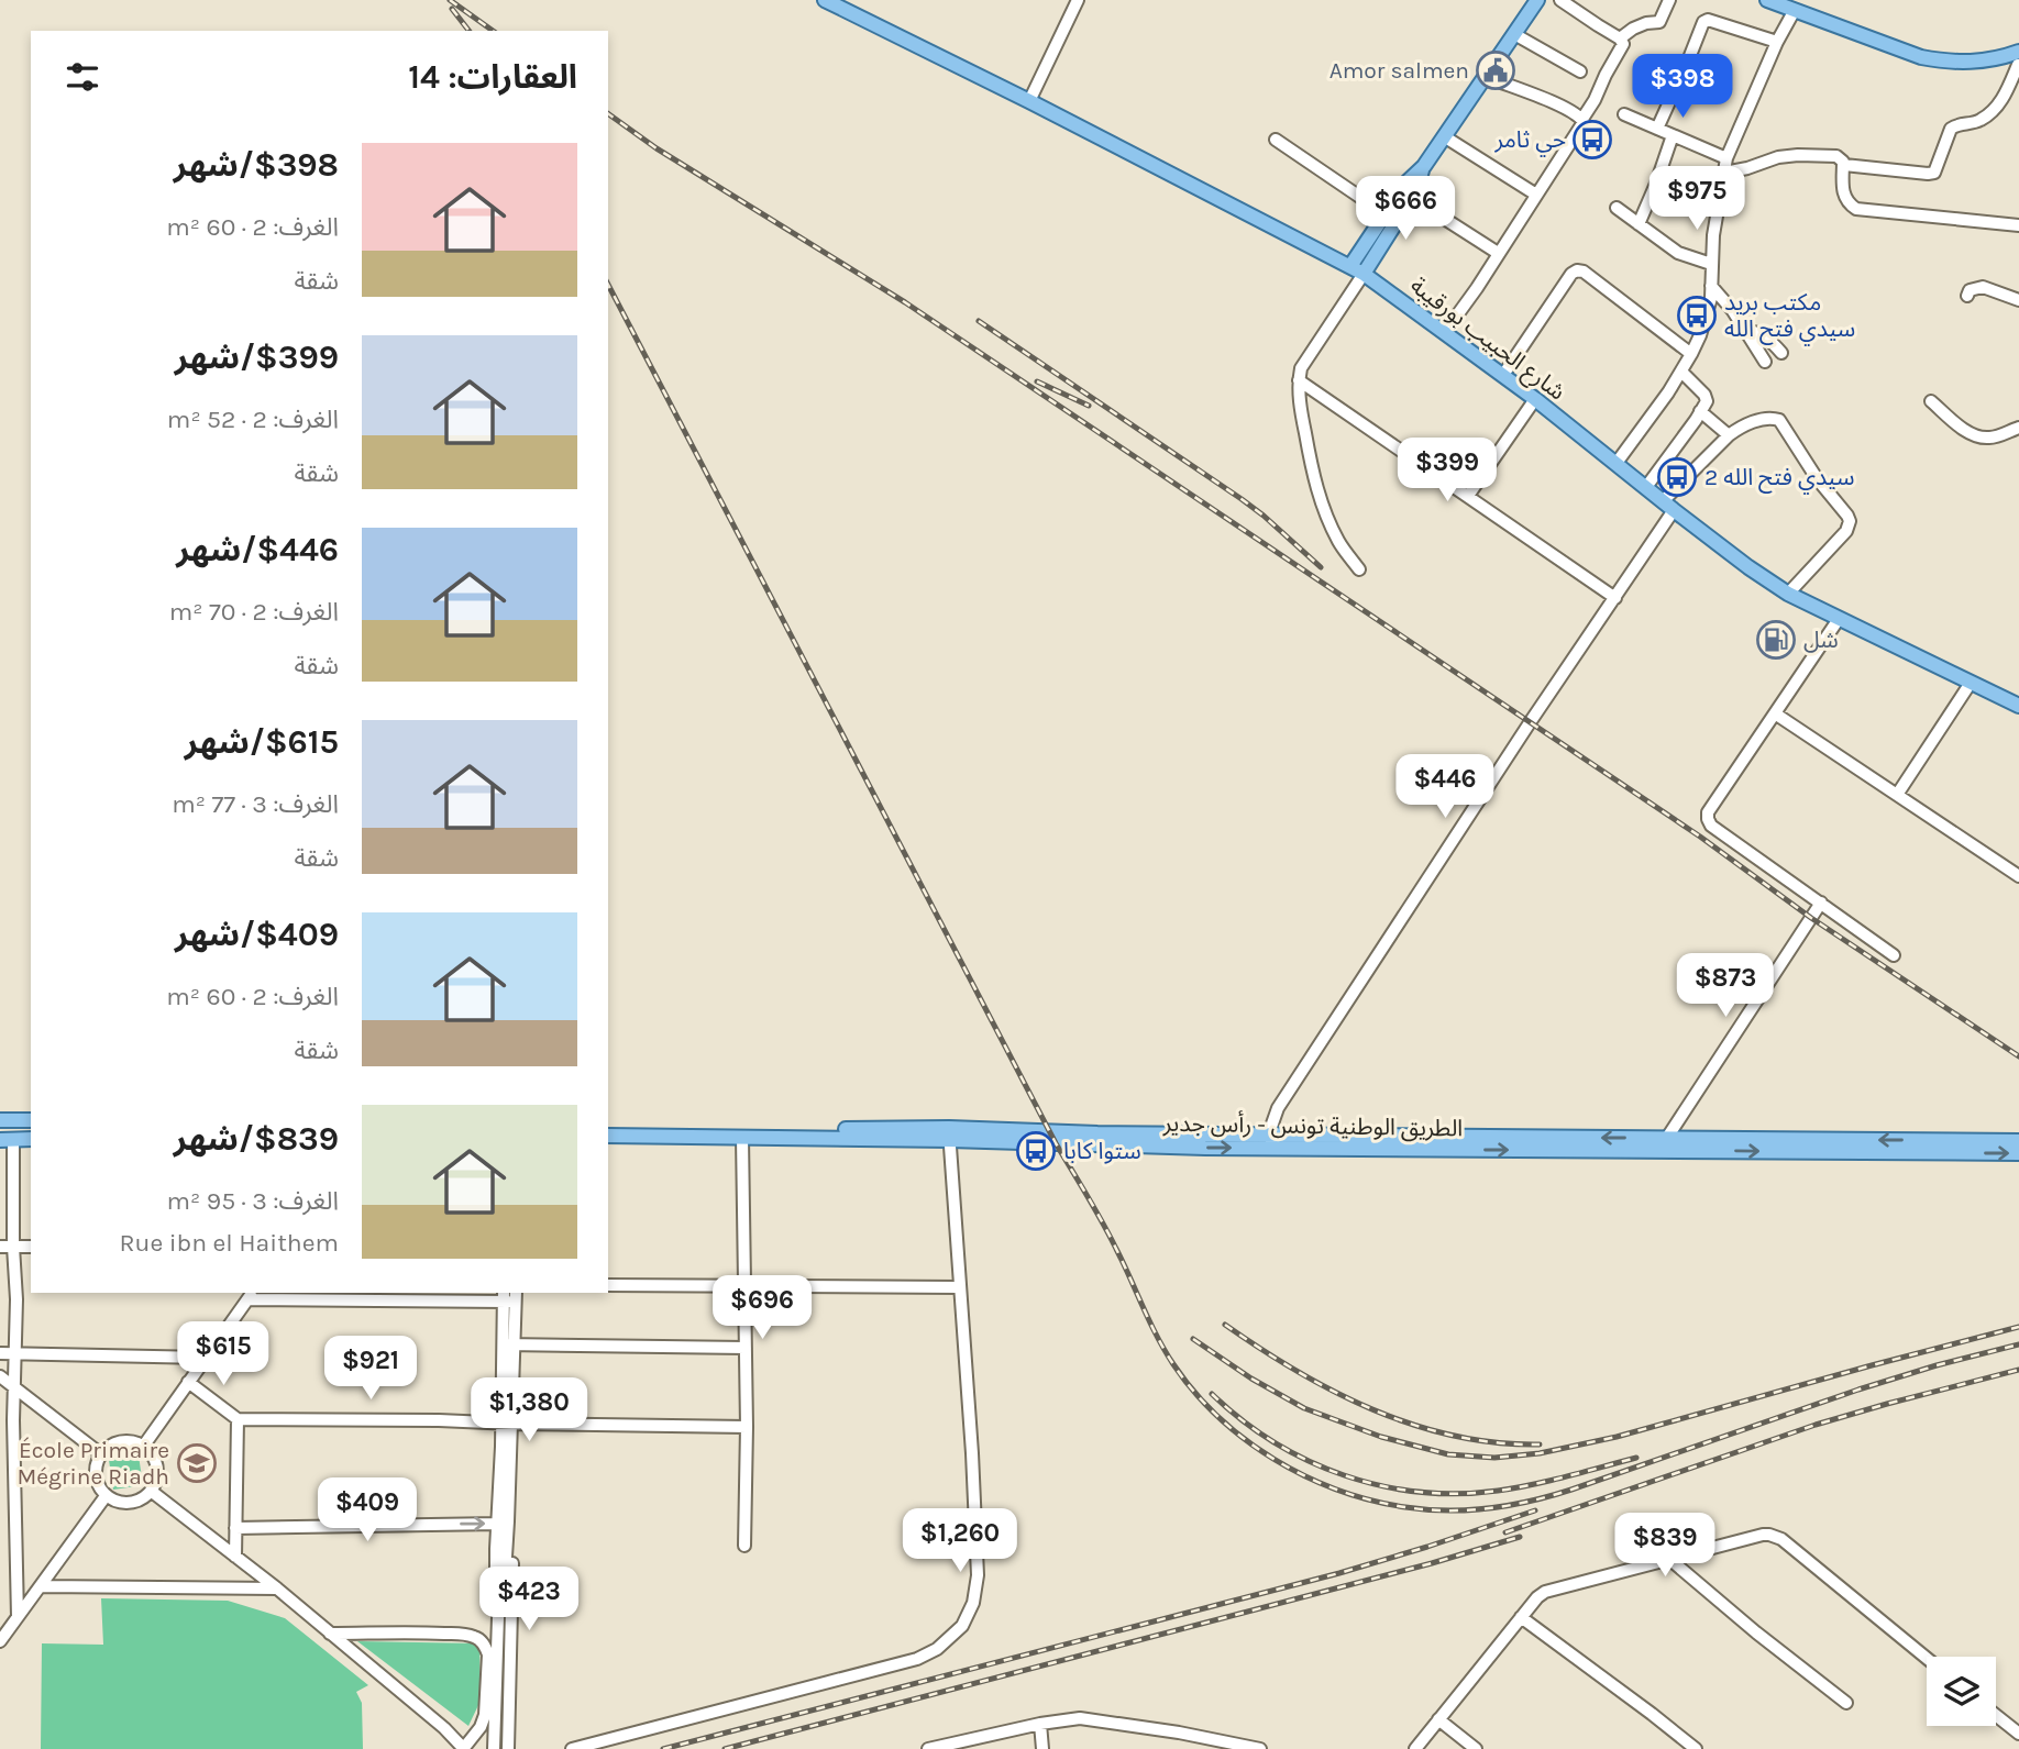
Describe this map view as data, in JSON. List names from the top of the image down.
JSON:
{
  "streets": {
    "main road": ["شارع الحبيب بورقيبة", "الطريق الوطنية تونس - رأس جدير"]
  },
  "places": {
    "public building": ["Amor salmen"],
    "bus stop": [
      "حي ثامر",
      "مكتب بريد سيدي فتح الله",
      "2 سيدي فتح الله",
      "ستوا كابا"
    ],
    "fuel station": ["شل"],
    "school or university": ["École Primaire Mégrine Riadh"]
  },
  "page": {
    "heading": "العقارات: 14",
    "price": [
      "$398",
      "$975",
      "$666",
      "$399",
      "$446",
      "$873",
      "$696",
      "$615",
      "$921",
      "$1,380",
      "$409",
      "$1,260",
      "$839",
      "$423"
    ],
    "list": [
      {
        "name": "$398/شهر",
        "note": "الغرف: 2 · 60 m² · شقة"
      },
      {
        "name": "$399/شهر",
        "note": "الغرف: 2 · 52 m² · شقة"
      },
      {
        "name": "$446/شهر",
        "note": "الغرف: 2 · 70 m² · شقة"
      },
      {
        "name": "$615/شهر",
        "note": "الغرف: 3 · 77 m² · شقة"
      },
      {
        "name": "$409/شهر",
        "note": "الغرف: 2 · 60 m² · شقة"
      },
      {
        "name": "$839/شهر",
        "note": "الغرف: 3 · 95 m² · Rue ibn el Haithem"
      }
    ]
  }
}
